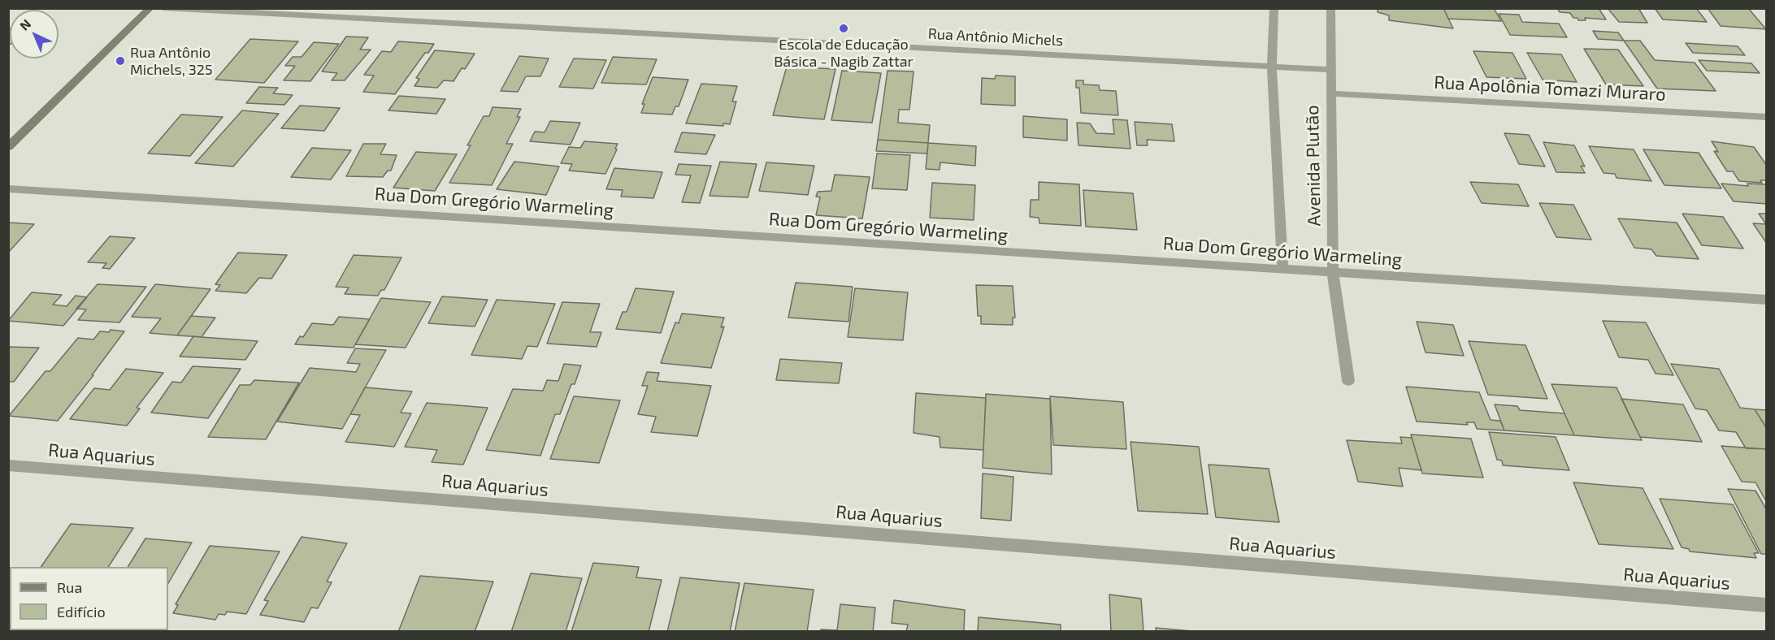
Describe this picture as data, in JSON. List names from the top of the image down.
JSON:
{
  "streets": {
    "street": [
      "Rua Antônio Michels",
      "Rua Apolônia Tomazi Muraro",
      "Avenida Plutão",
      "Rua Dom Gregório Warmeling",
      "Rua Aquarius"
    ]
  },
  "crossings": [
    ["Rua Antônio Michels", "Avenida Plutão"],
    ["Rua Apolônia Tomazi Muraro", "Avenida Plutão"],
    ["Avenida Plutão", "Rua Dom Gregório Warmeling"]
  ],
  "places": ["Escola de Educação Básica - Nagib Zattar", "Rua Antônio Michels, 325"],
  "legend": ["Rua", "Edifício"],
  "north": "top left"
}
